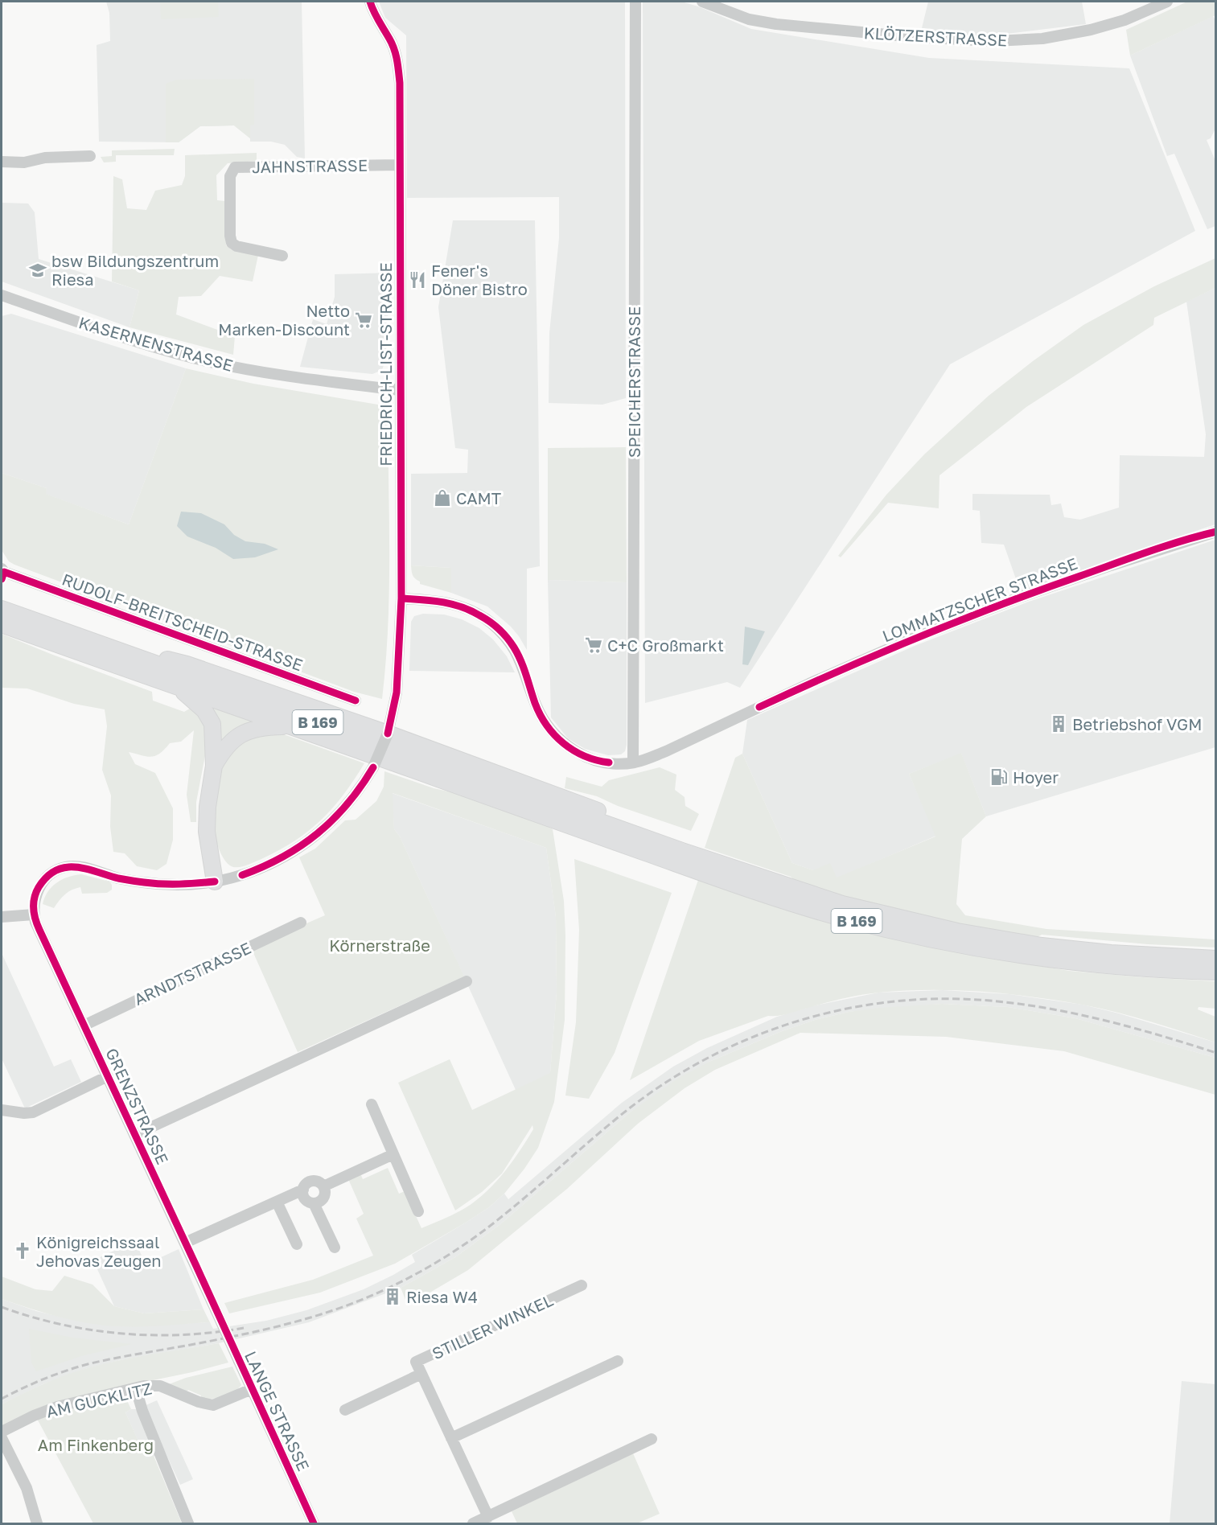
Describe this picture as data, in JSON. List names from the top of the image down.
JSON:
{
  "streets": {
    "highway": ["B 169"],
    "street": [
      "KLÖTZERSTRASSE",
      "JAHNSTRASSE",
      "KASERNENSTRASSE",
      "FRIEDRICH-LIST-STRASSE",
      "SPEICHERSTRASSE",
      "LOMMATZSCHER STRASSE",
      "RUDOLF-BREITSCHEID-STRASSE",
      "ARNDTSTRASSE",
      "GRENZSTRASSE",
      "STILLER WINKEL",
      "AM GUCKLITZ",
      "LANGE STRASSE"
    ]
  },
  "crossings": [
    ["JAHNSTRASSE", "FRIEDRICH-LIST-STRASSE"],
    ["KASERNENSTRASSE", "FRIEDRICH-LIST-STRASSE"],
    ["FRIEDRICH-LIST-STRASSE", "LOMMATZSCHER STRASSE"],
    ["FRIEDRICH-LIST-STRASSE", "GRENZSTRASSE"],
    ["SPEICHERSTRASSE", "LOMMATZSCHER STRASSE"],
    ["ARNDTSTRASSE", "GRENZSTRASSE"],
    ["GRENZSTRASSE", "LANGE STRASSE"],
    ["AM GUCKLITZ", "LANGE STRASSE"]
  ],
  "parks": ["Körnerstraße", "Am Finkenberg"],
  "places": {
    "school or university": ["bsw Bildungszentrum Riesa"],
    "restaurant": ["Fener's Döner Bistro"],
    "supermarket": ["Netto Marken-Discount", "C+C Großmarkt"],
    "shop": ["CAMT"],
    "building": ["Betriebshof VGM", "Riesa W4"],
    "fuel station": ["Hoyer"],
    "church": ["Königreichssaal Jehovas Zeugen"]
  }
}
